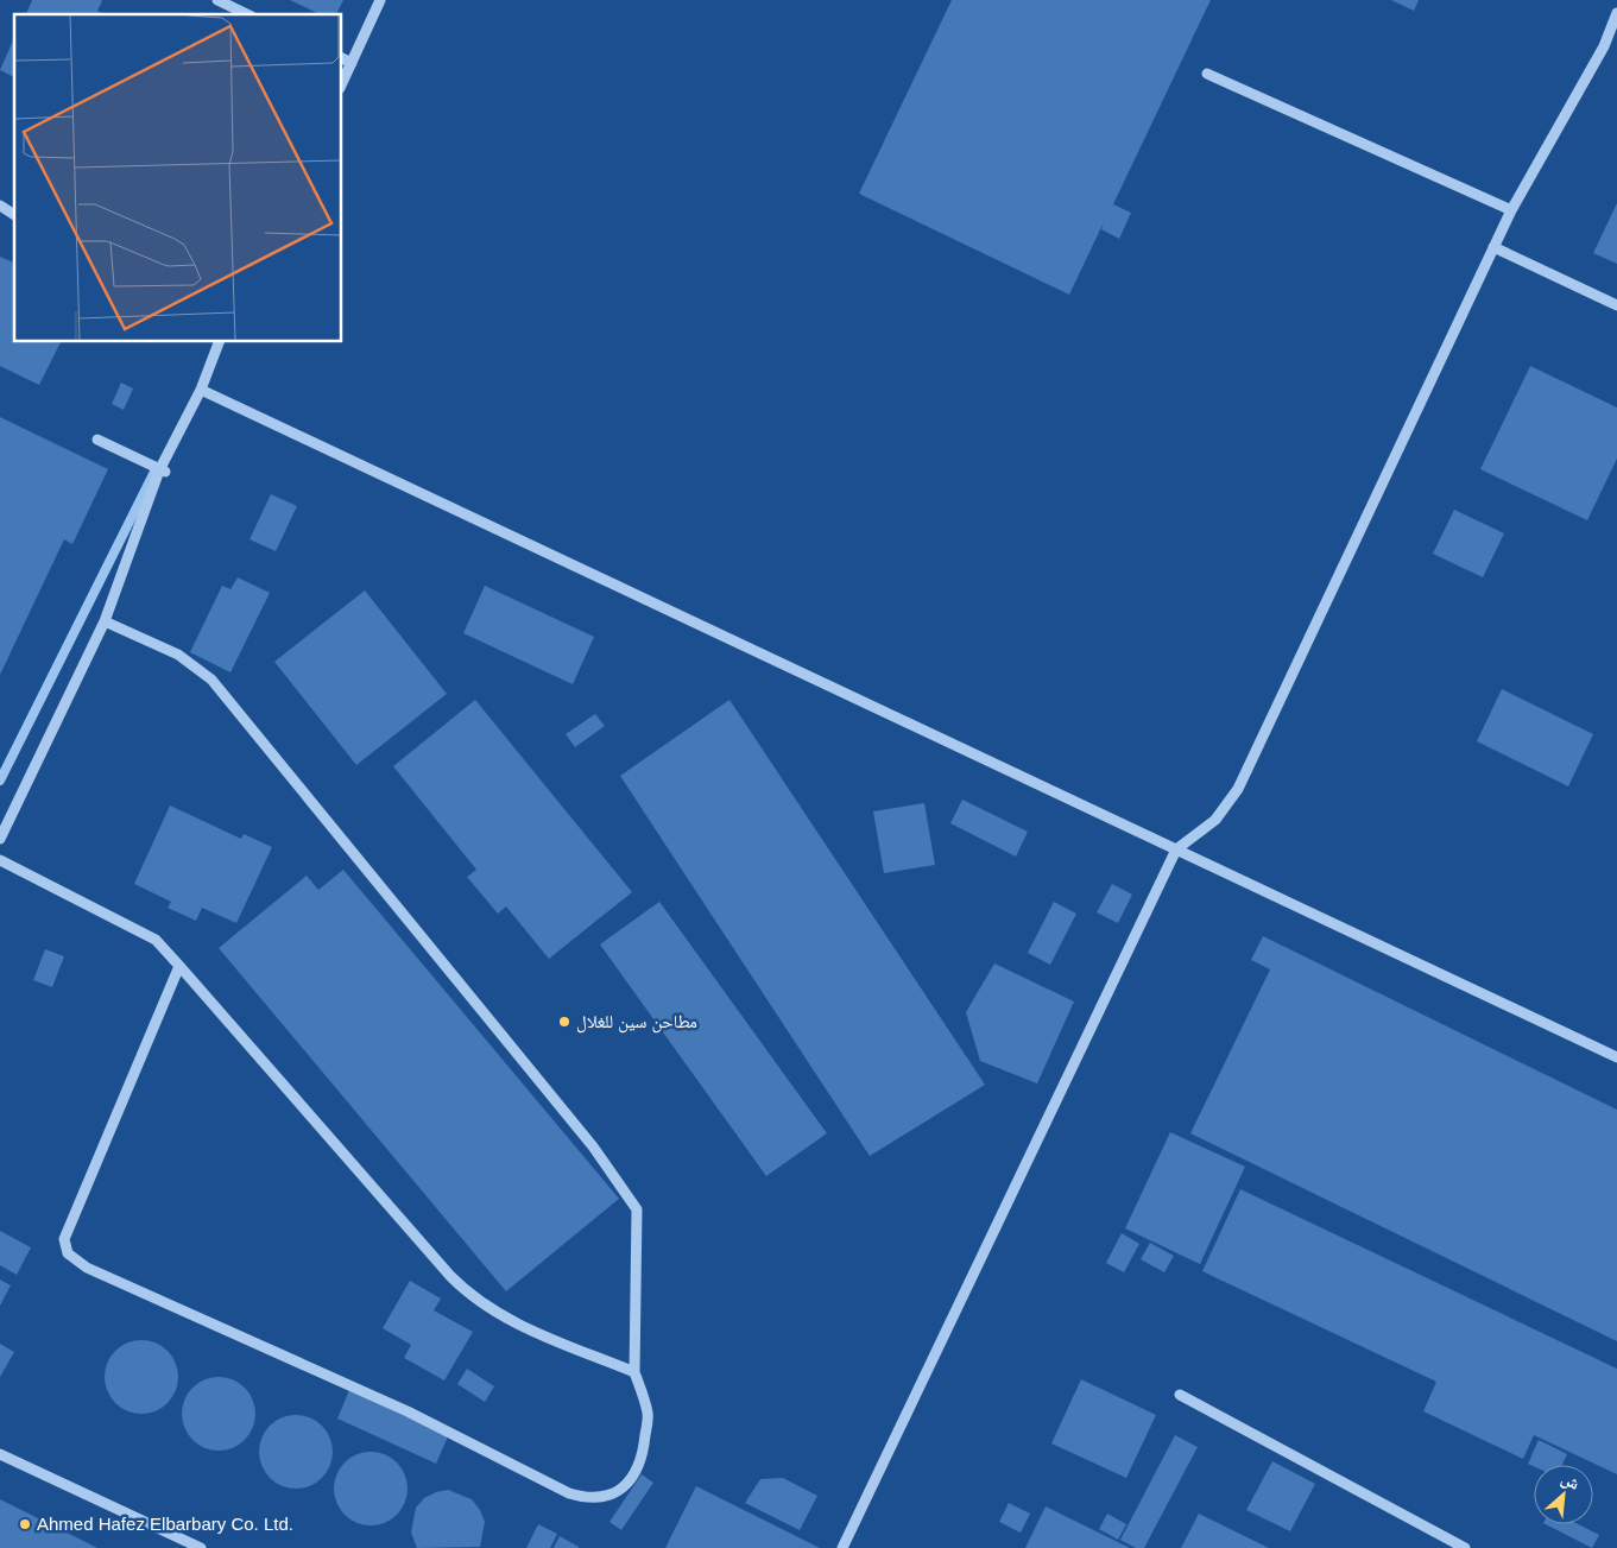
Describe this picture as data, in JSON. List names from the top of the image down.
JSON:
{
  "places": ["مطاحن سين للغلال", "Ahmed Hafez Elbarbary Co. Ltd."],
  "north": "top right"
}
